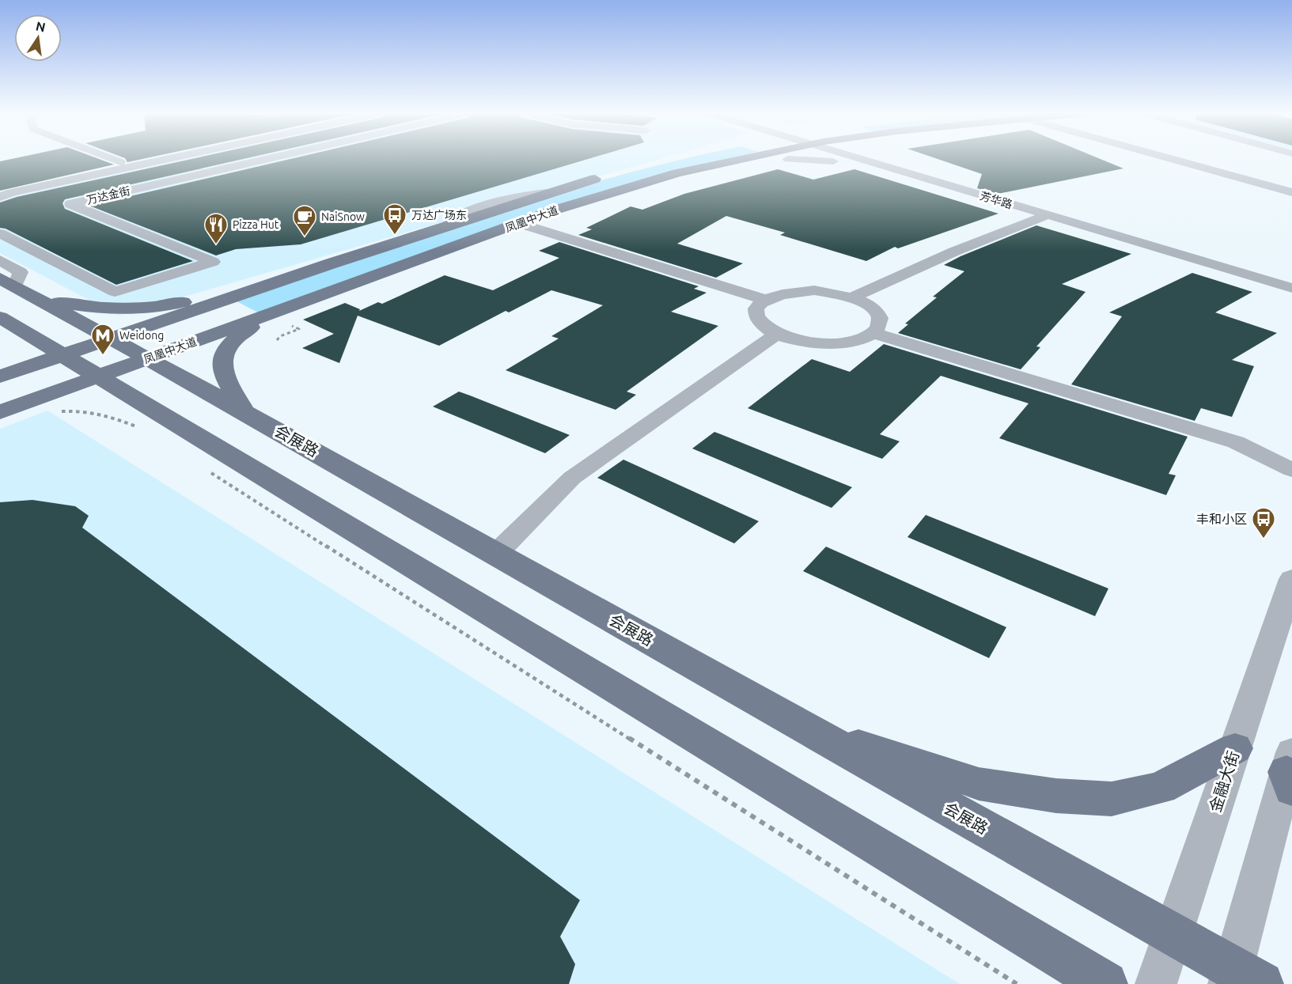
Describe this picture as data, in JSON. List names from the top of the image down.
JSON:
{
  "streets": {
    "main road": ["凤凰中大道", "会展路"],
    "street": ["万达金街", "芳华路", "金融大街"]
  },
  "crossings": [
    ["凤凰中大道", "会展路"],
    ["会展路", "金融大街"]
  ],
  "places": {
    "bus stop": ["万达广场东", "丰和小区"],
    "cafe": ["NaiSnow"],
    "restaurant": ["Pizza Hut"],
    "metro station": ["Weidong"]
  },
  "north": "top"
}
